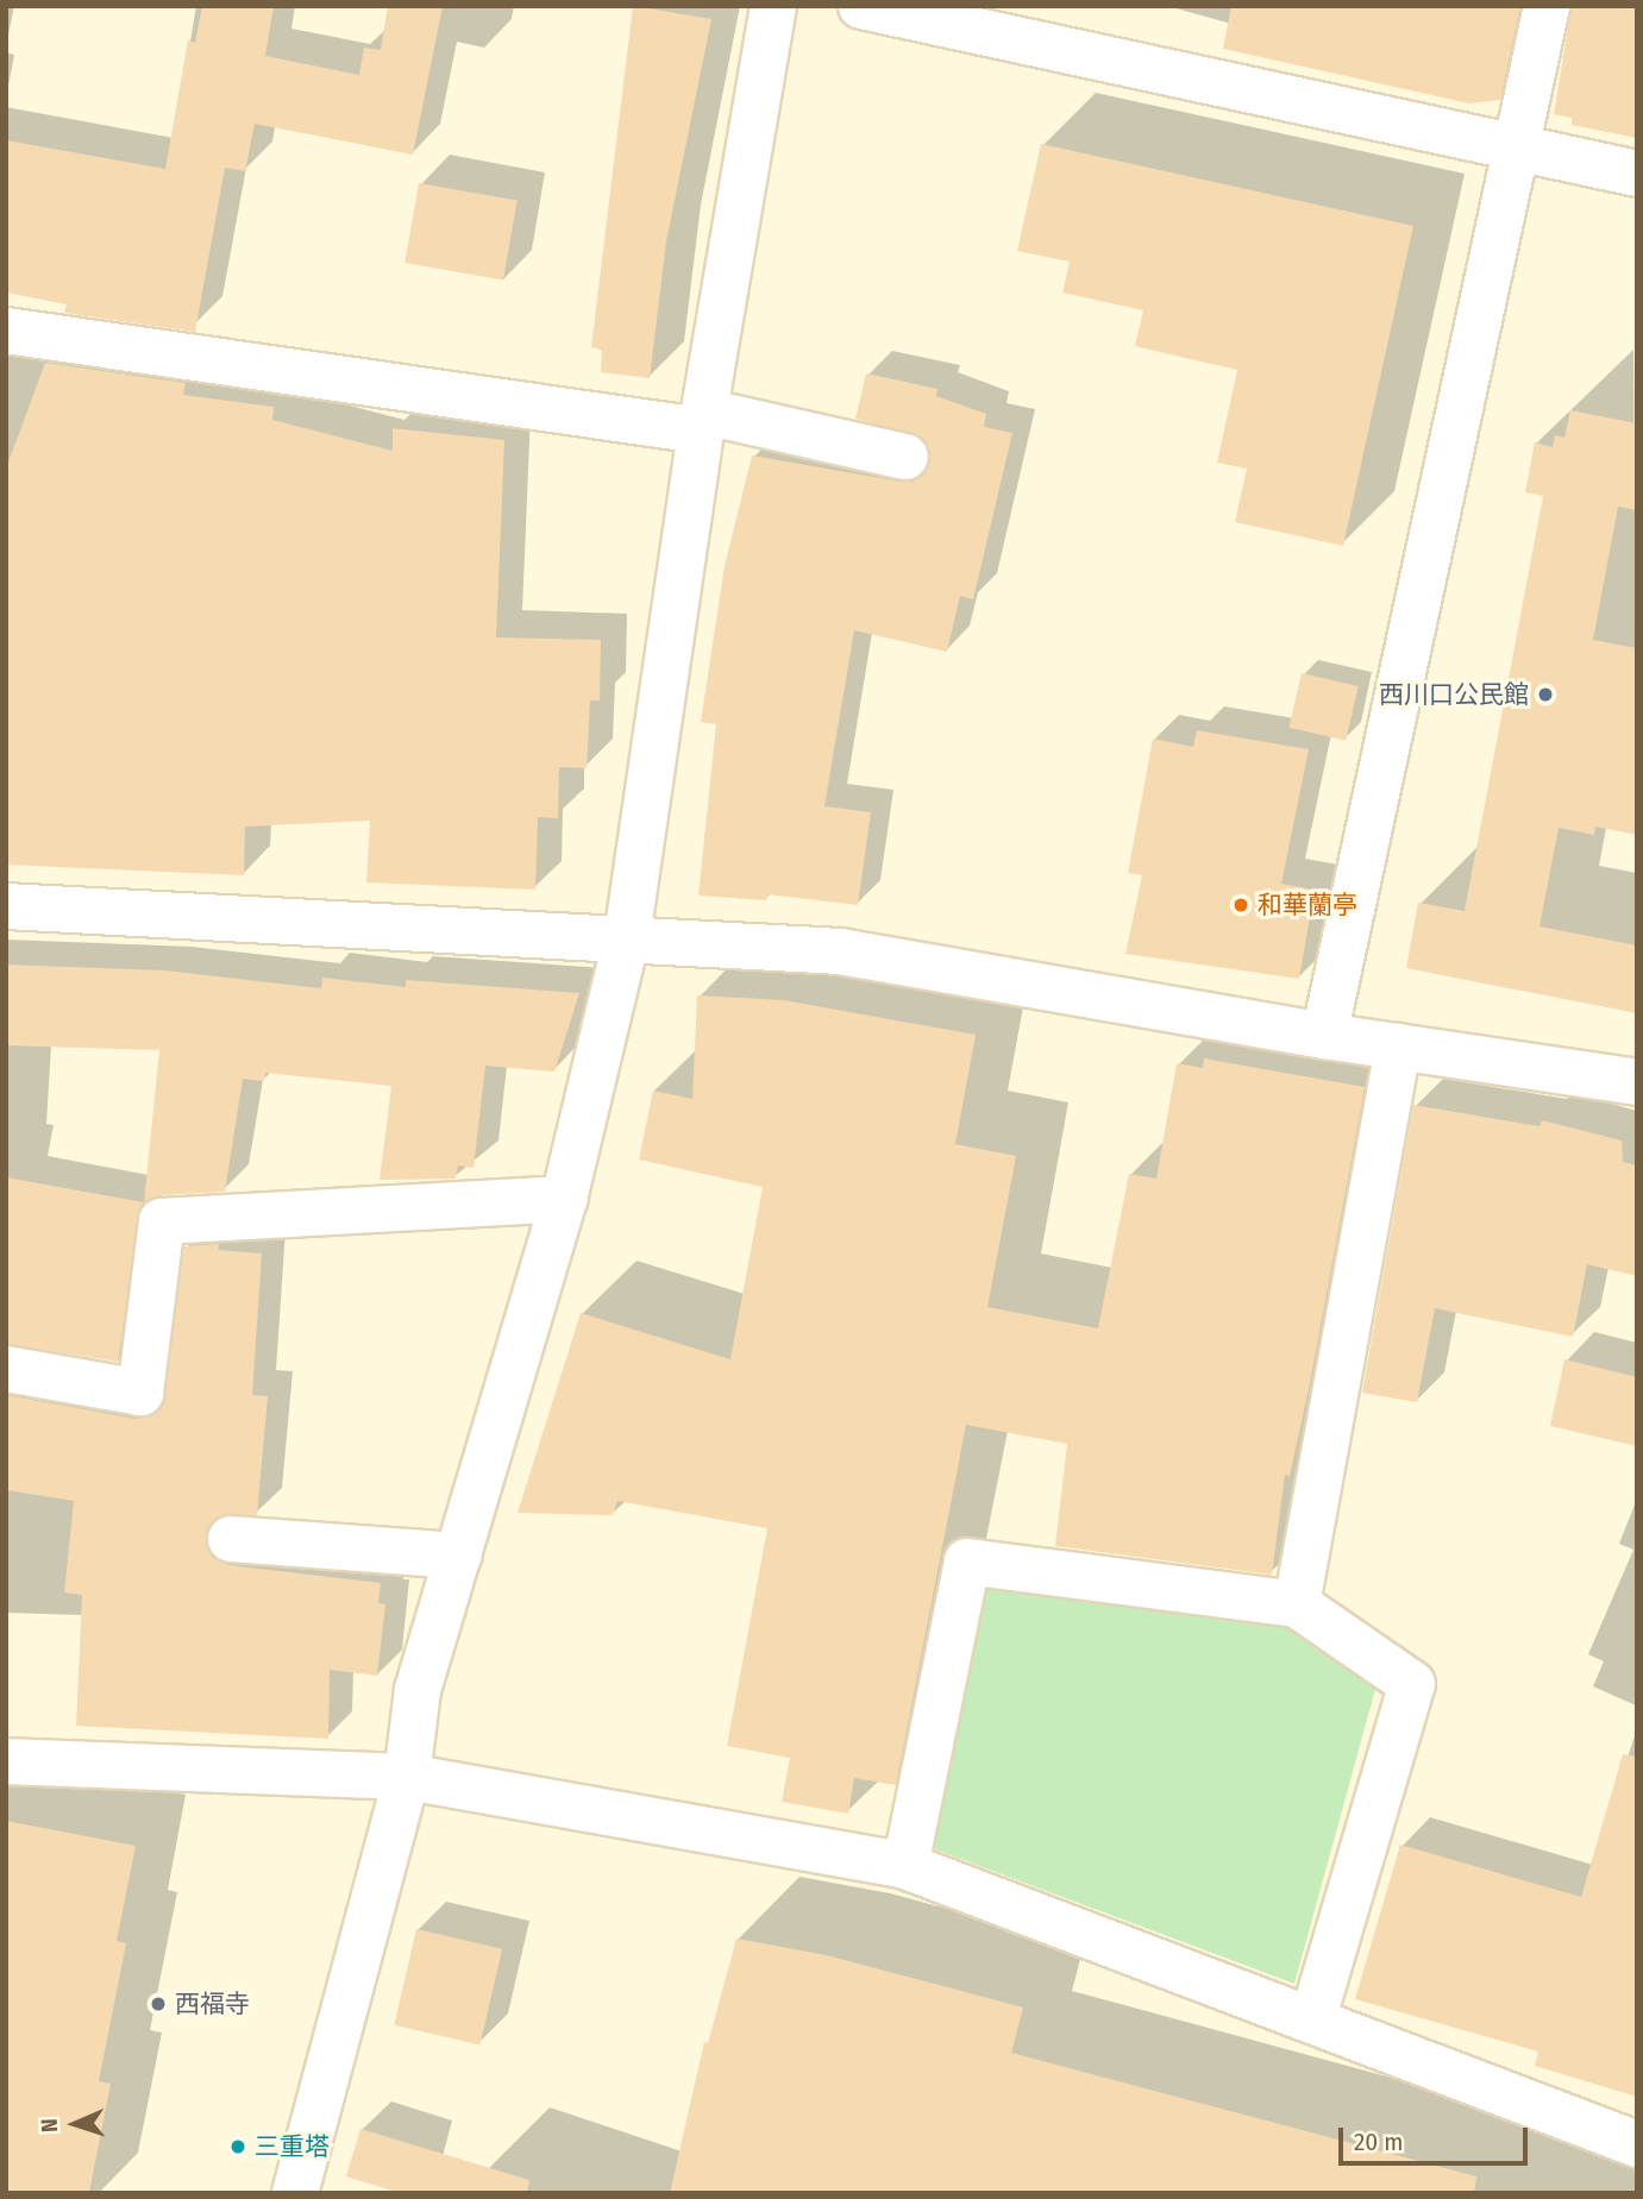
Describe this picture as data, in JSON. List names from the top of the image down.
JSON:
{
  "places": [
    "西川口公民館",
    "和華蘭亭",
    "西福寺",
    "三重塔"
  ],
  "scale_bar": "20 m",
  "north": "left"
}
